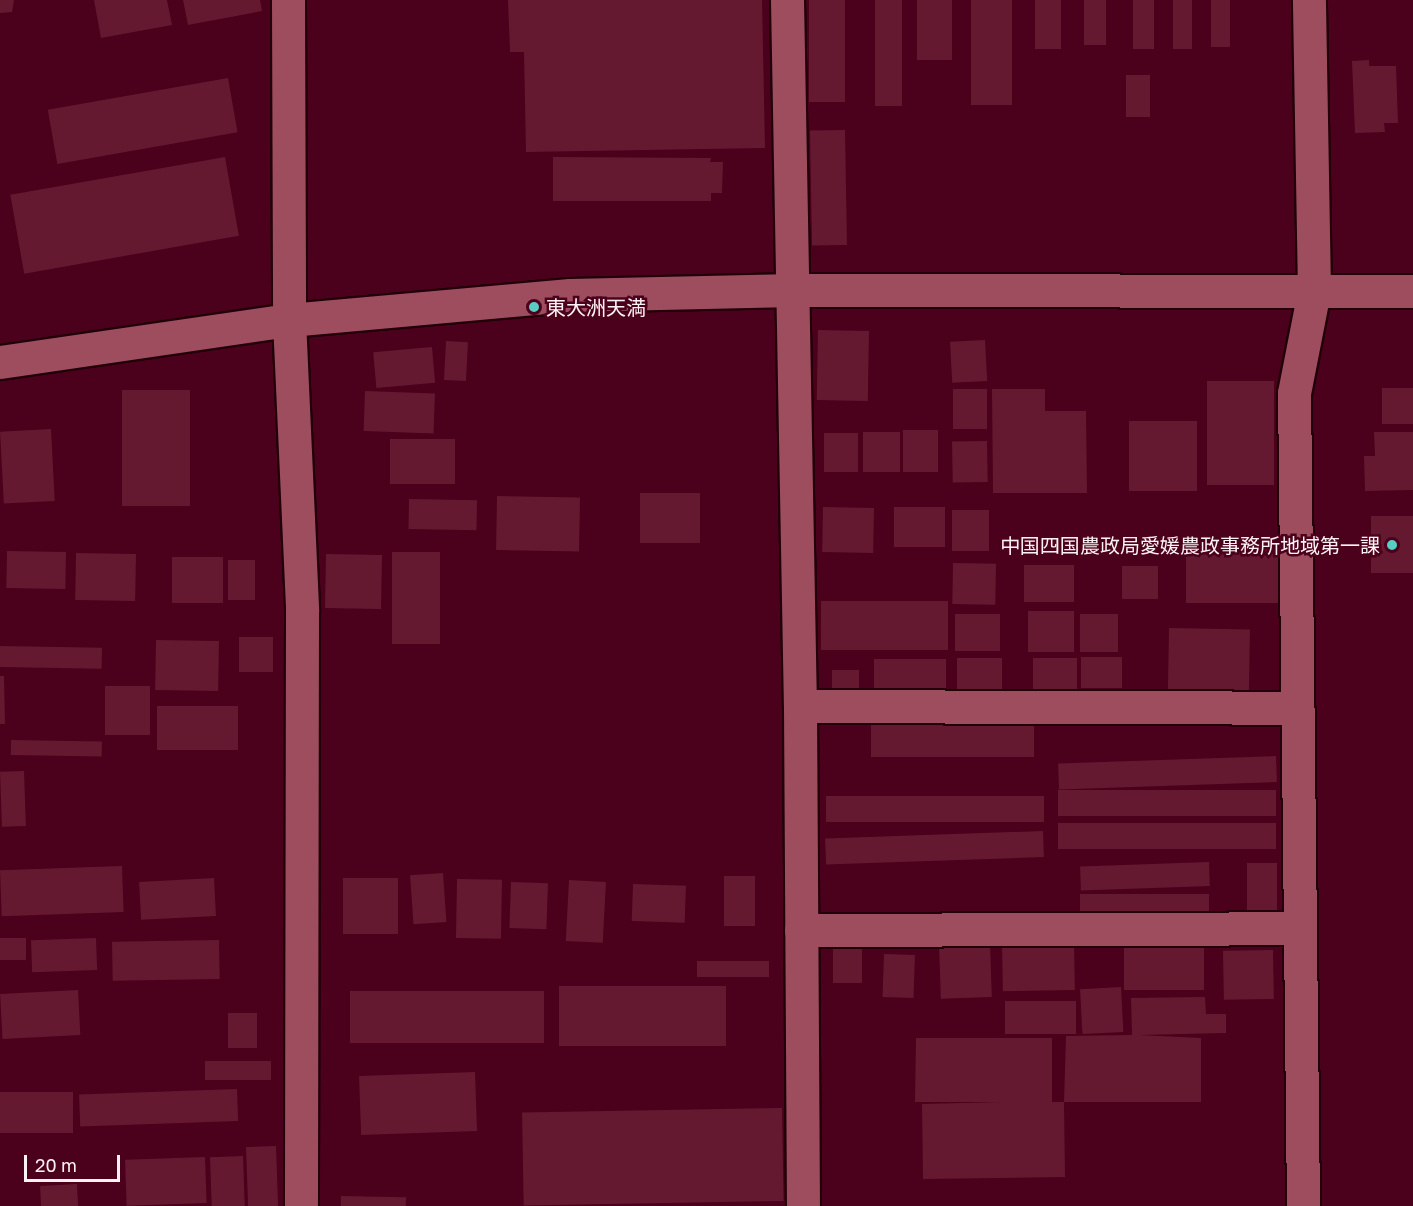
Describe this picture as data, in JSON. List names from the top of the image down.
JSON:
{
  "places": ["東大洲天満", "中国四国農政局愛媛農政事務所地域第一課"],
  "scale_bar": "20 m"
}
